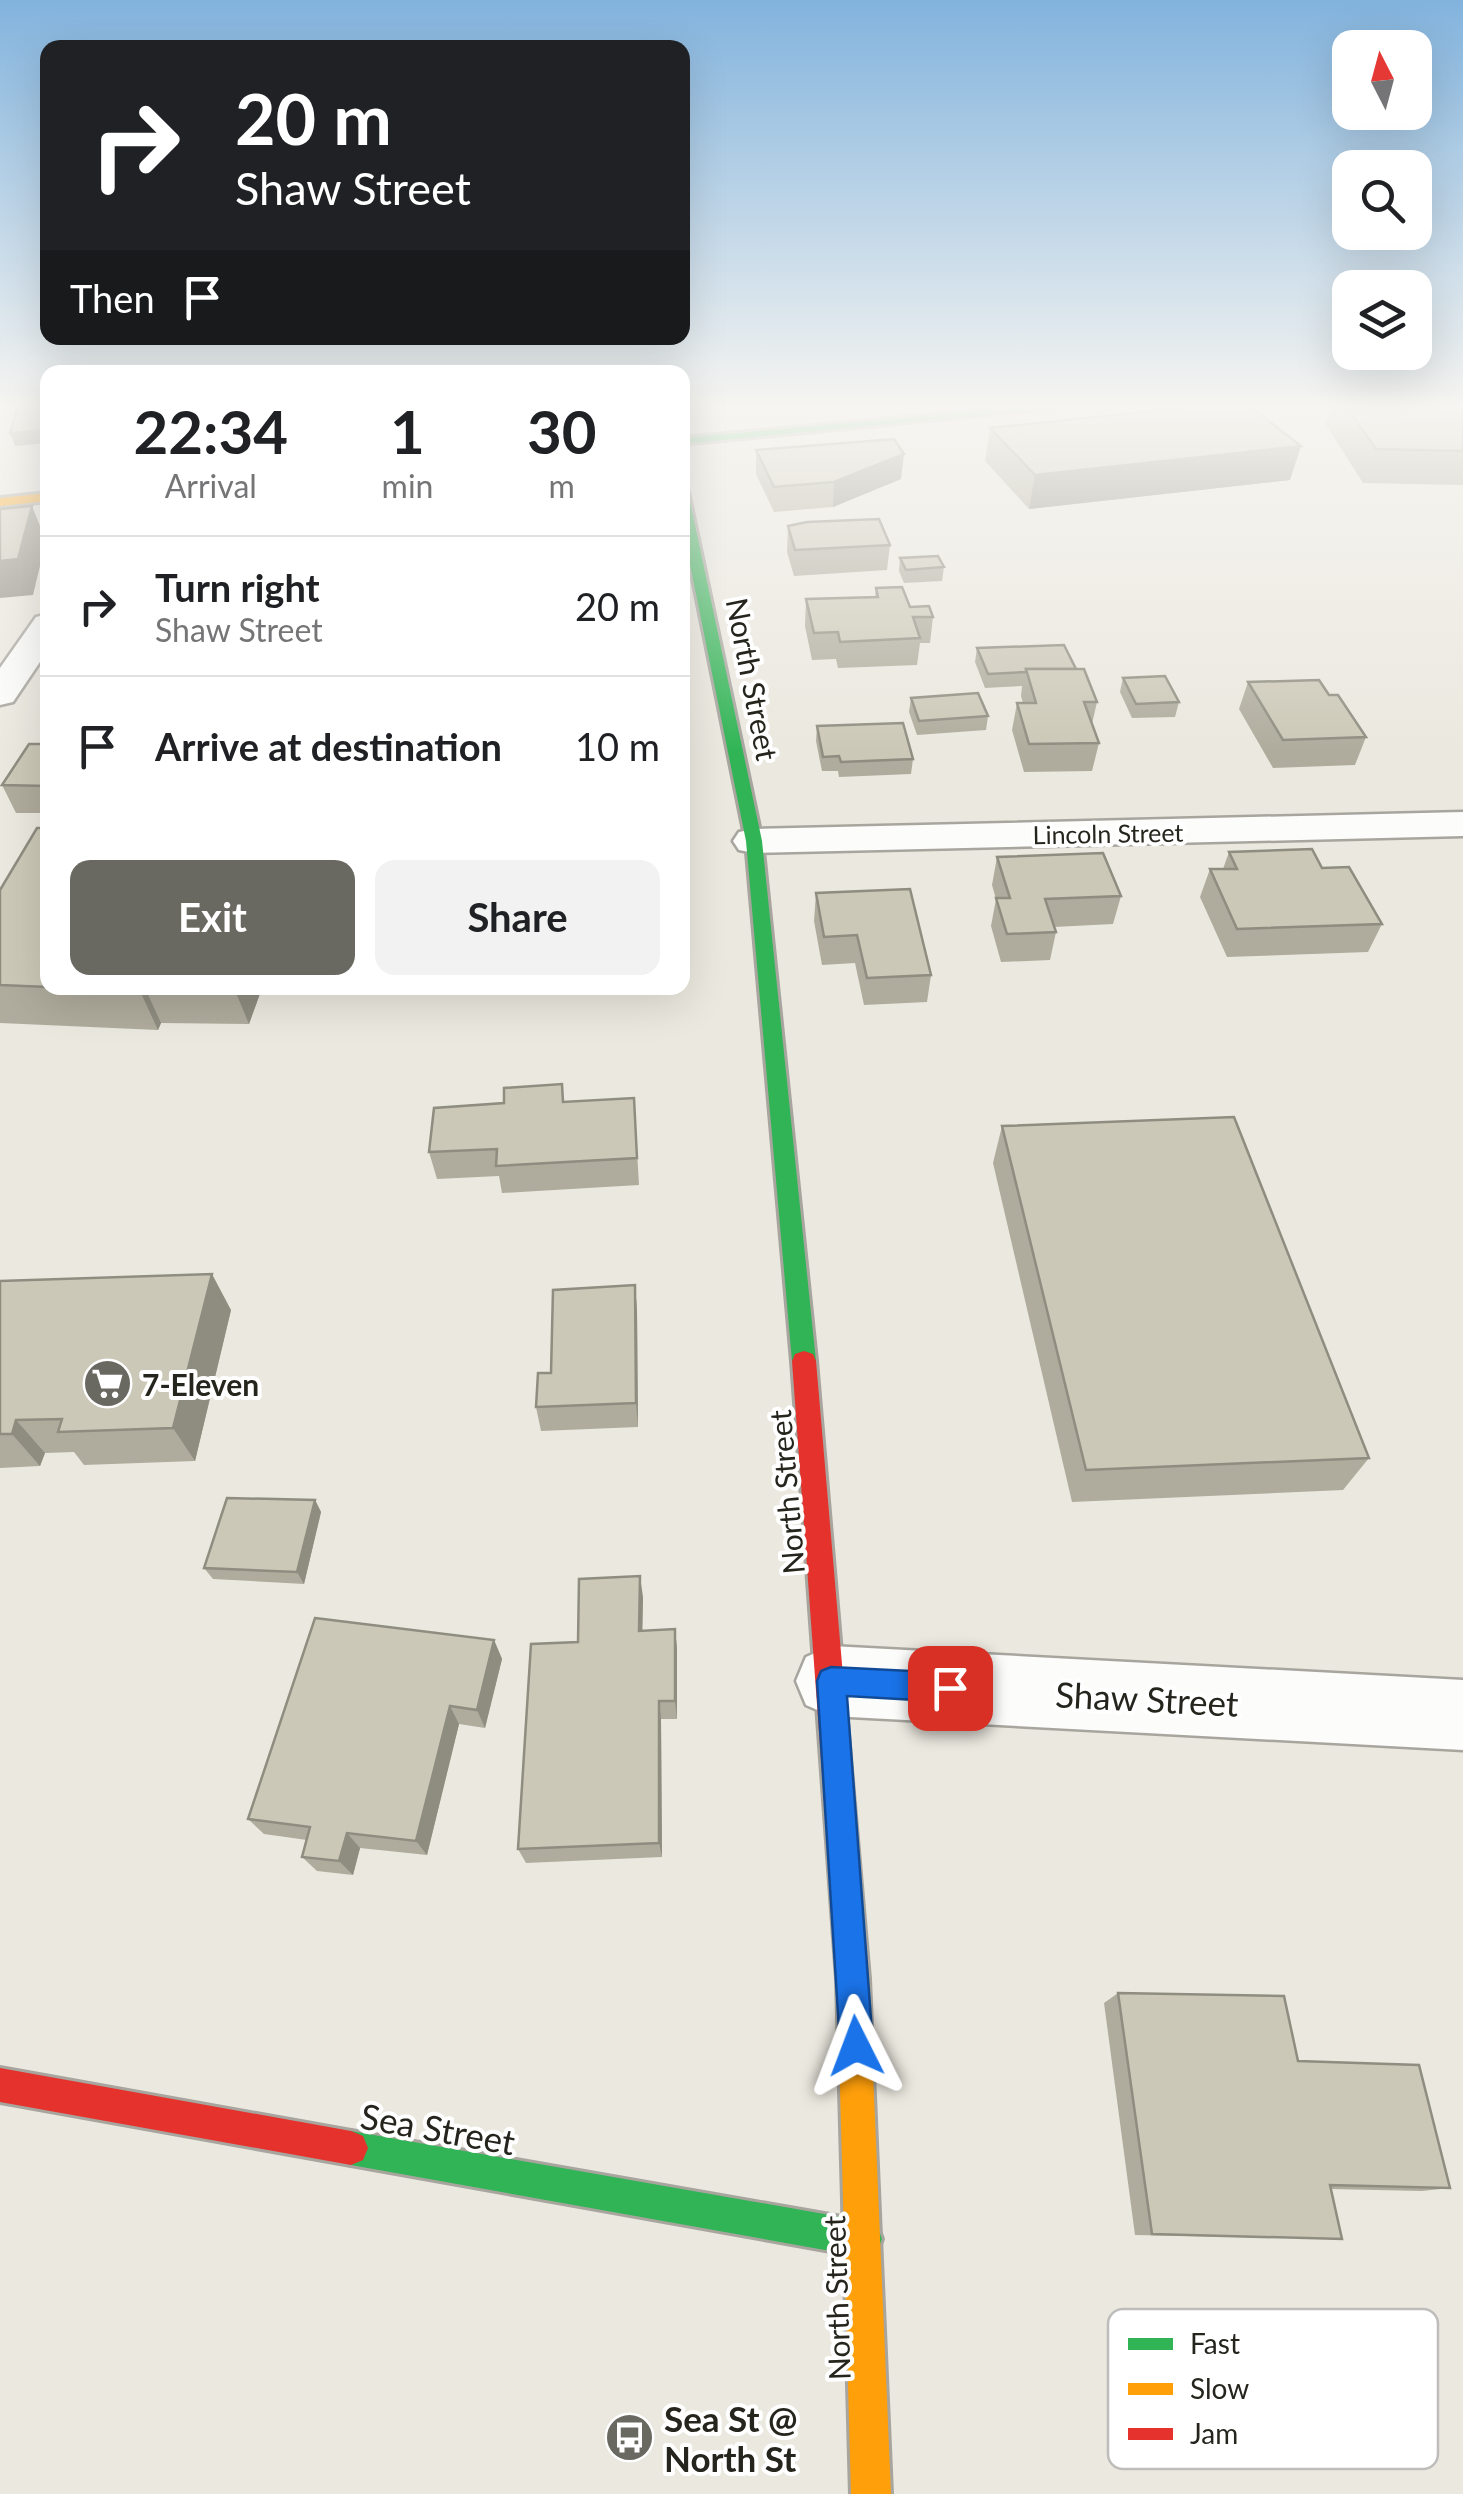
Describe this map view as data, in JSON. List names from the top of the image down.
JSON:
{
  "streets": {
    "street": [
      "North Street",
      "Lincoln Street",
      "Shaw Street",
      "Sea Street"
    ]
  },
  "crossings": [
    ["North Street", "Lincoln Street"],
    ["North Street", "Shaw Street"],
    ["North Street", "Sea Street"]
  ],
  "places": {
    "supermarket": ["7-Eleven"],
    "bus stop": ["Sea St @ North St"]
  },
  "legend": ["Fast", "Slow", "Jam"],
  "north": "top",
  "page": {
    "turn": ["20 m", "Shaw Street"],
    "then": "Then",
    "eta": [
      "22:34",
      "Arrival",
      "1",
      "min",
      "30",
      "m"
    ],
    "list": [
      {
        "name": "Turn right",
        "note": "Shaw Street",
        "value": "20 m"
      },
      {
        "name": "Arrive at destination",
        "value": "10 m"
      }
    ],
    "buttons": ["Exit", "Share"]
  }
}
